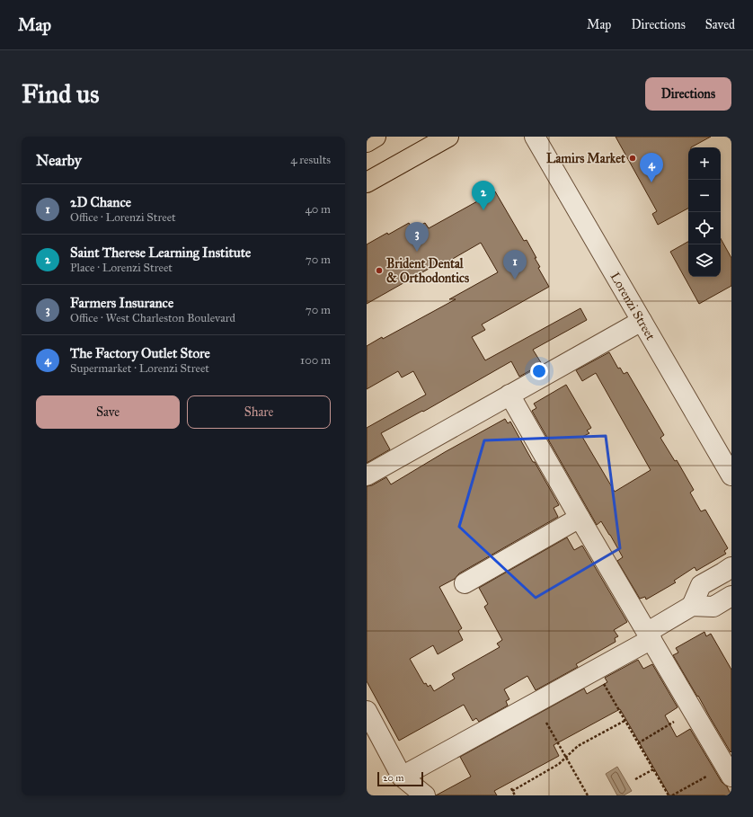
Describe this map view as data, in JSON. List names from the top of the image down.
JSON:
{
  "streets": {
    "street": ["Lorenzi Street"]
  },
  "places": ["Lamirs Market", "Brident Dental & Orthodontics"],
  "scale_bar": "20 m",
  "page": {
    "header": "Map",
    "nav": ["Map", "Directions", "Saved"],
    "buttons": [
      "Directions",
      ["Save", "Share"]
    ],
    "title": "Find us",
    "heading": ["Nearby", "4 results"],
    "map_buttons": ["+", "−"],
    "pins": [
      "4",
      "2",
      "3",
      "1"
    ],
    "list": [
      {
        "mark": "1",
        "name": "2D Chance",
        "note": "Office · Lorenzi Street",
        "value": "40 m"
      },
      {
        "mark": "2",
        "name": "Saint Therese Learning Institute",
        "note": "Place · Lorenzi Street",
        "value": "70 m"
      },
      {
        "mark": "3",
        "name": "Farmers Insurance",
        "note": "Office · West Charleston Boulevard",
        "value": "70 m"
      },
      {
        "mark": "4",
        "name": "The Factory Outlet Store",
        "note": "Supermarket · Lorenzi Street",
        "value": "100 m"
      }
    ],
    "scale": "20 m"
  }
}
